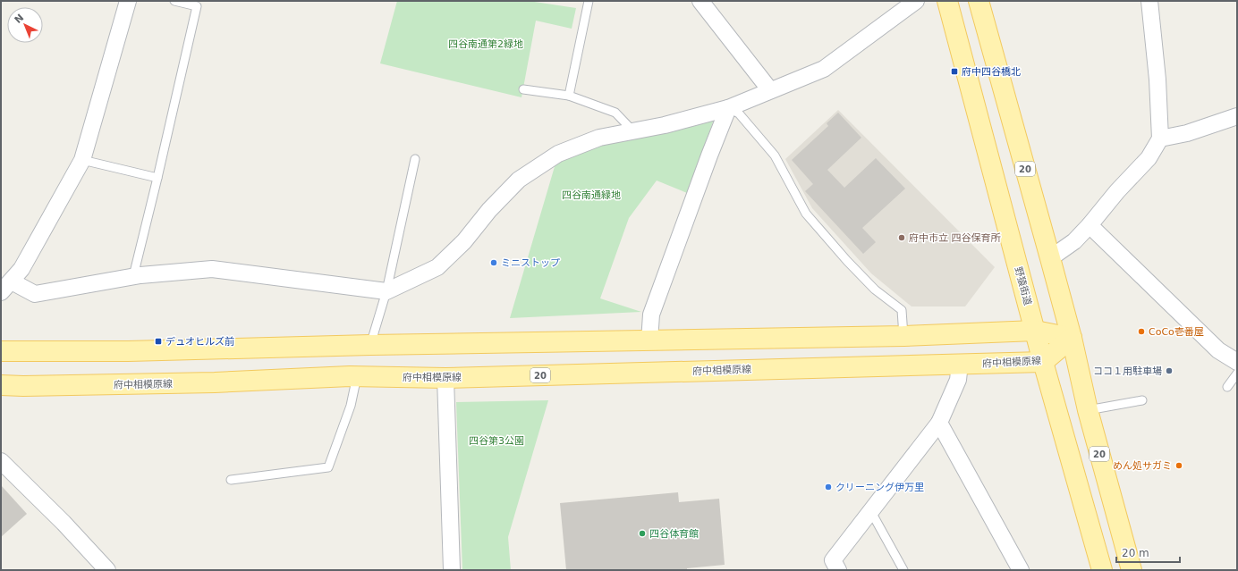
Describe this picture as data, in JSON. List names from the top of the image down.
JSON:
{
  "streets": {
    "main road": ["20", "野猿街道", "府中相模原線"]
  },
  "crossings": [
    ["20", "府中相模原線"],
    ["野猿街道", "府中相模原線"]
  ],
  "parks": ["四谷南通第2緑地", "四谷南通緑地", "四谷第3公園"],
  "places": {
    "transit": ["府中四谷橋北", "デュオヒルズ前"],
    "other": [
      "府中市立 四谷保育所",
      "ミニストップ",
      "CoCo壱番屋",
      "ココ１用駐車場",
      "めん処サガミ",
      "クリーニング伊万里",
      "四谷体育館"
    ]
  },
  "scale_bar": "20 m",
  "north": "top left"
}
